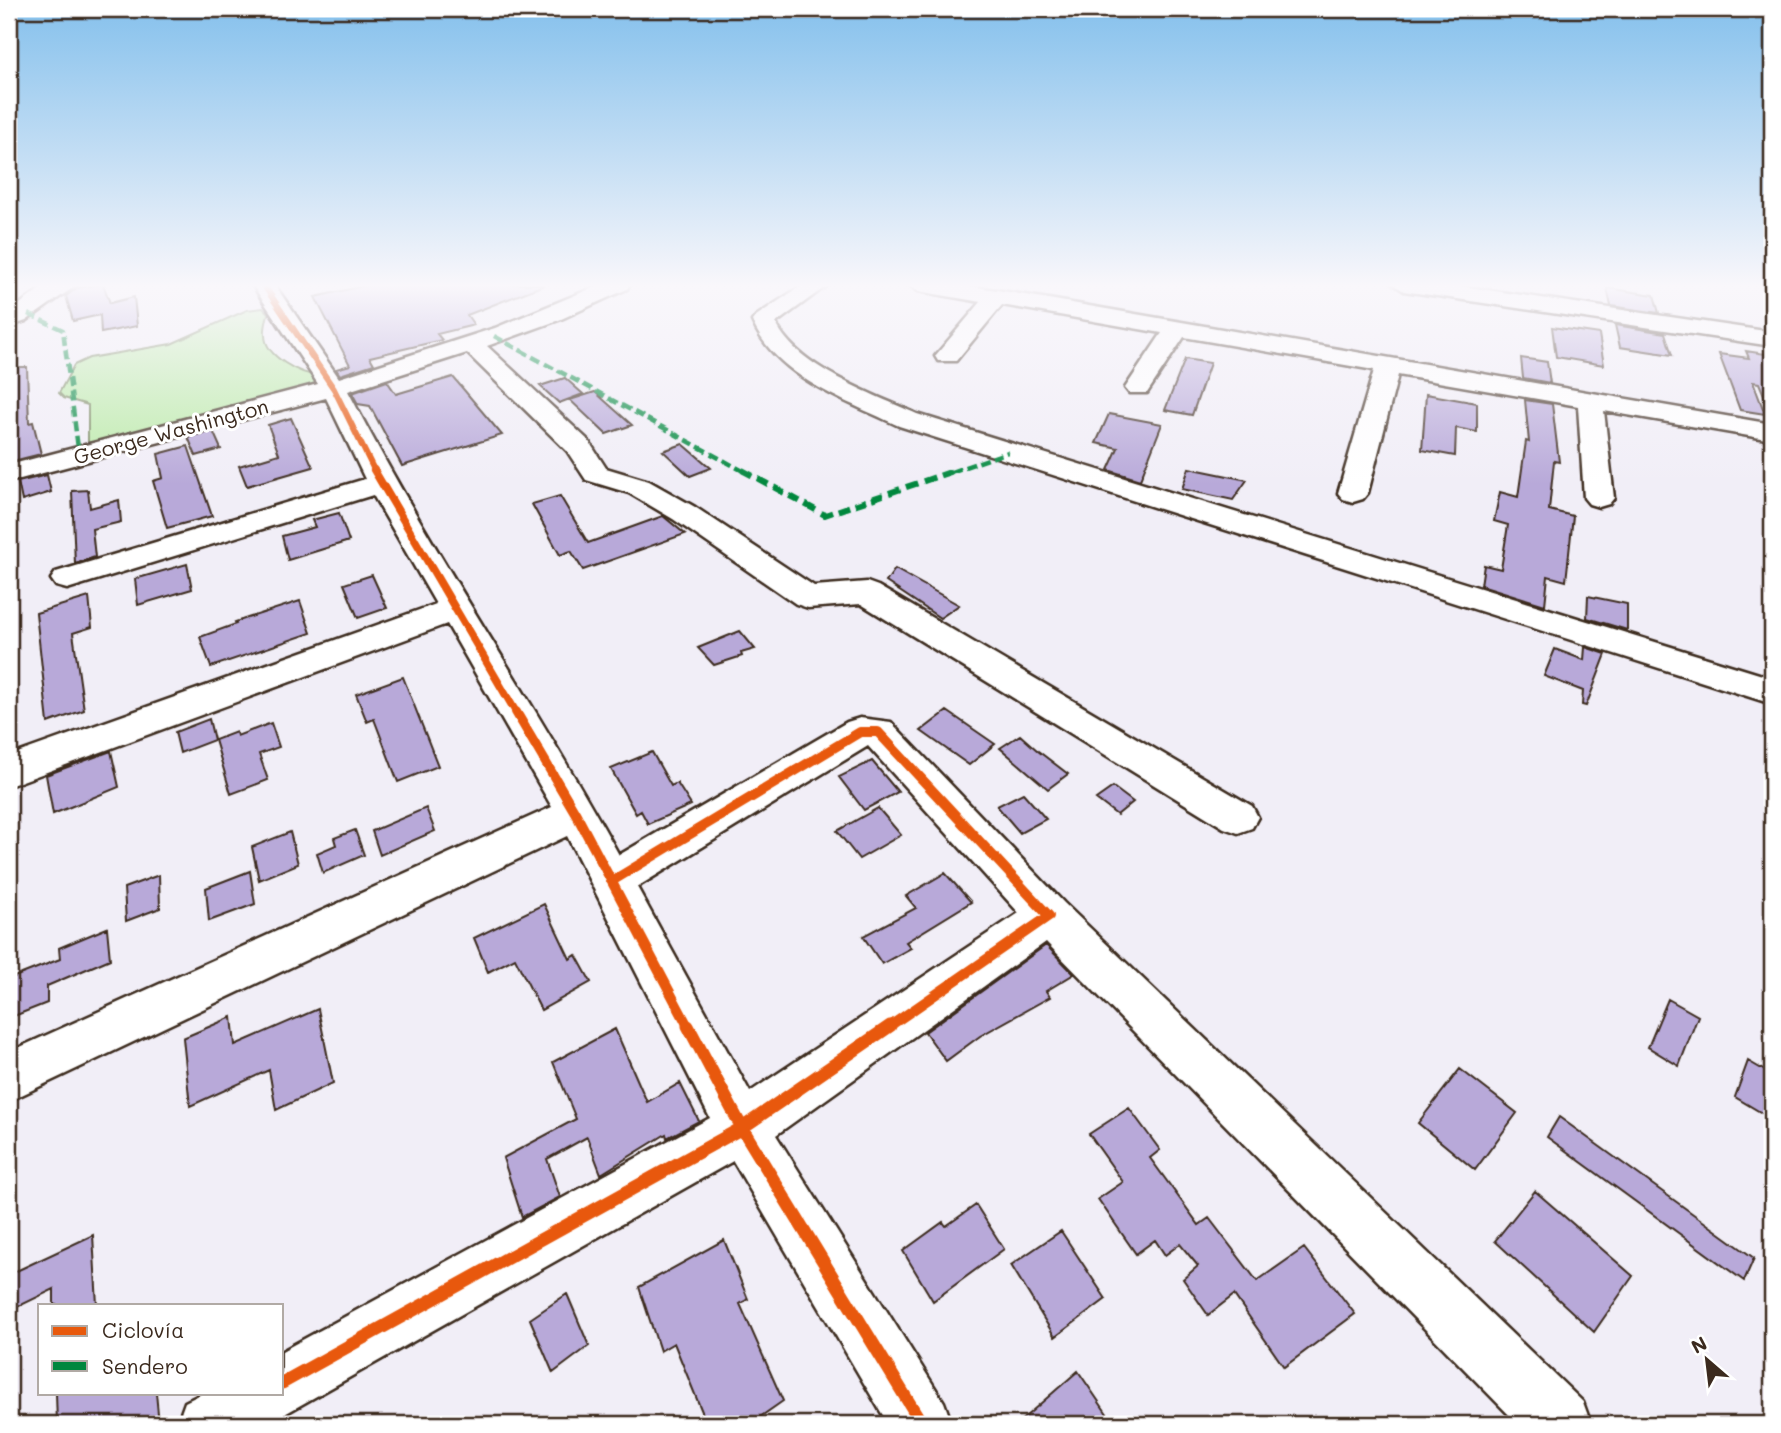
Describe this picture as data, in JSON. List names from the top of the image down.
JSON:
{
  "streets": {
    "street": ["George Washington"]
  },
  "legend": ["Ciclovía", "Sendero"],
  "north": "top left"
}
